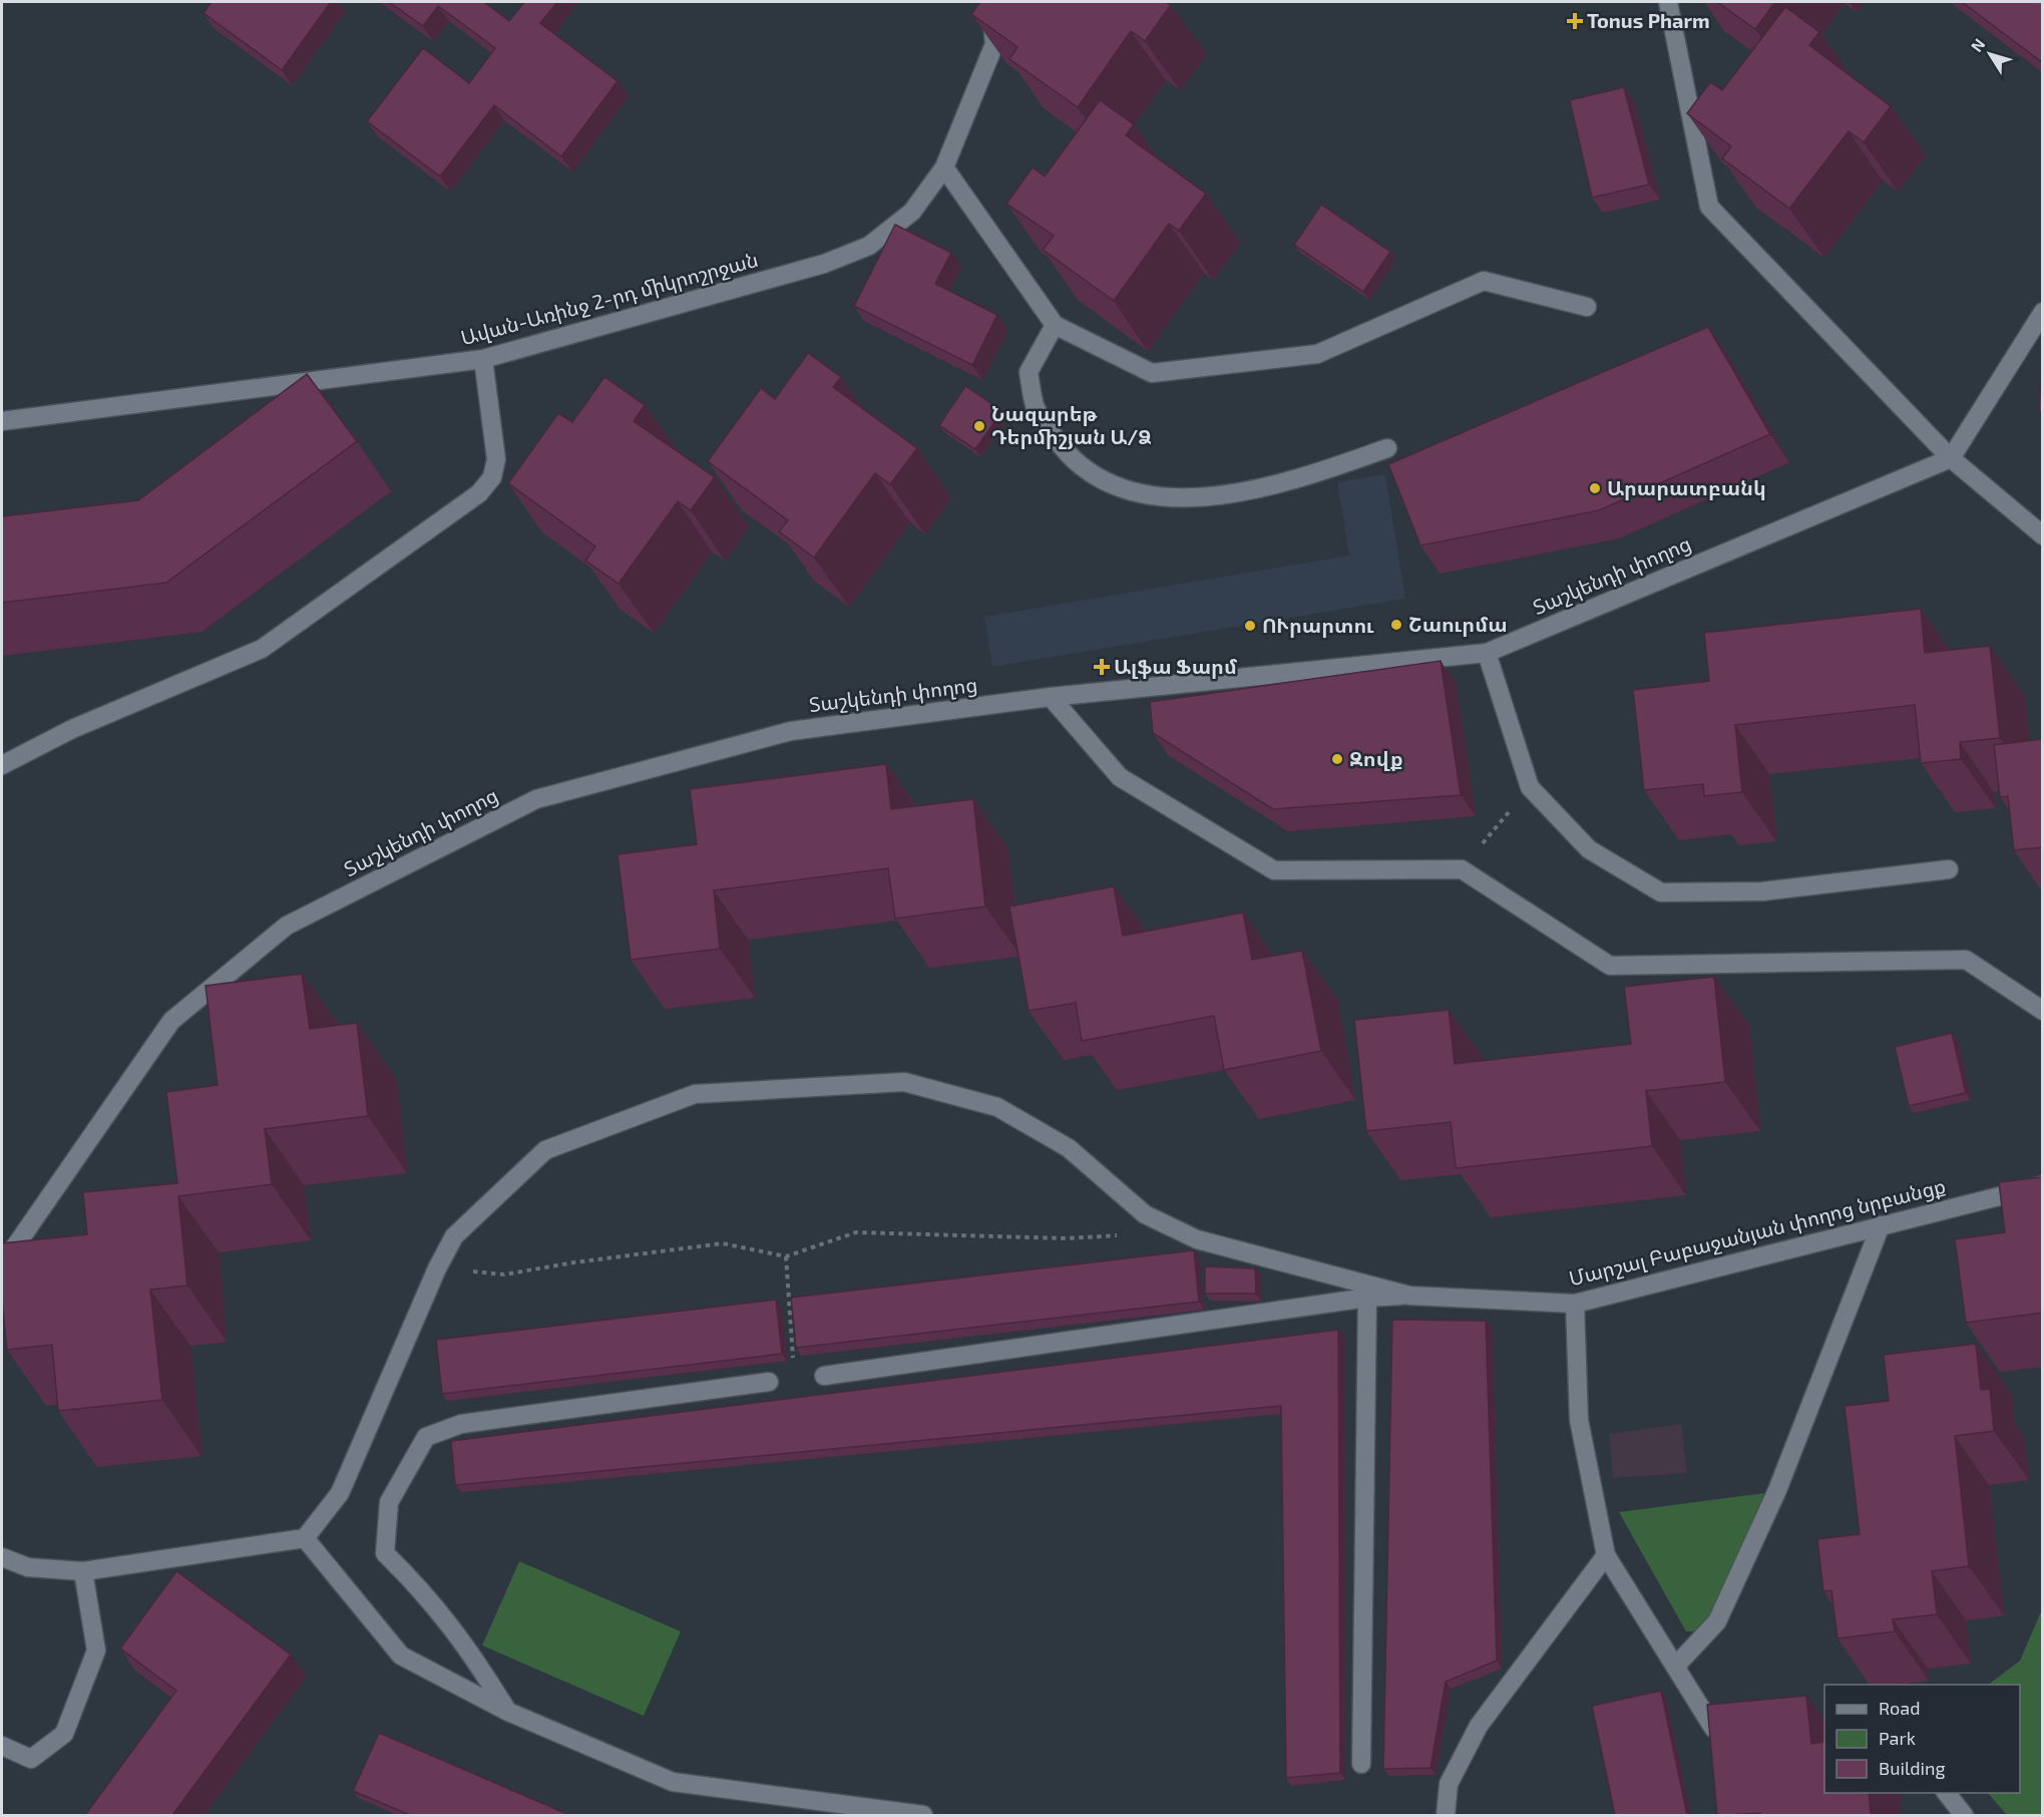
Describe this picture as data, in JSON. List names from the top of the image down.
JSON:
{
  "streets": {
    "street": ["Ավան-Առինջ 2-րդ միկրոշրջան", "Տաշկենդի փողոց", "Մարշալ Բաբաջանյան փողոց նրբանցք"]
  },
  "places": {
    "health": ["Tonus Pharm", "Ալֆա Ֆարմ"],
    "other": [
      "Նազարեթ Դերմիշյան Ա/Ձ",
      "Արարատբանկ",
      "Շաուրմա",
      "ՈՒրարտու",
      "Զովք"
    ]
  },
  "legend": ["Road", "Park", "Building"],
  "north": "top left"
}
